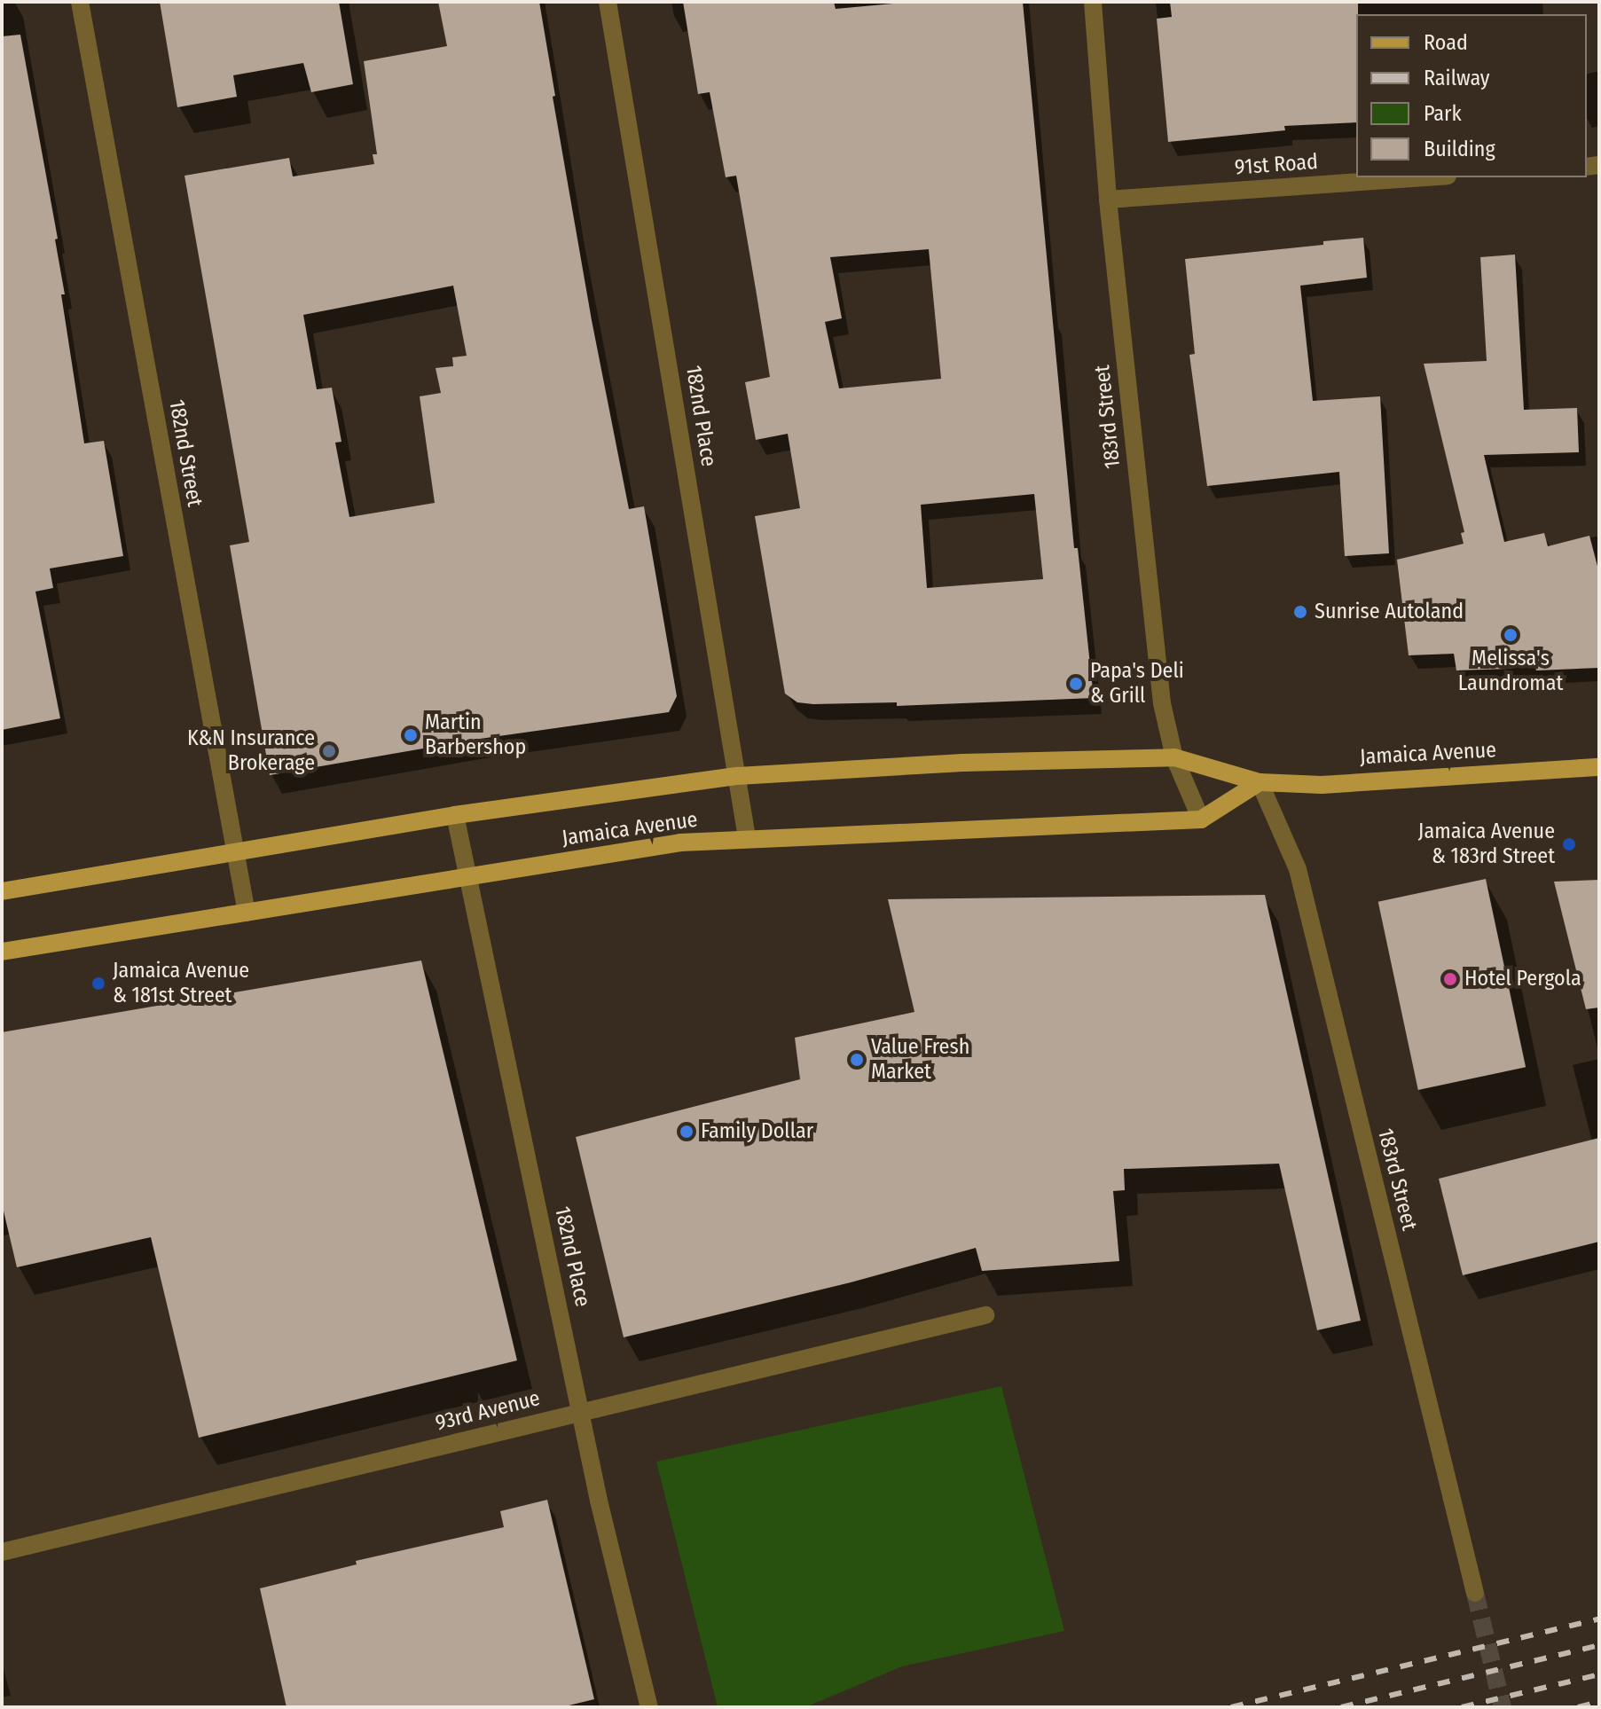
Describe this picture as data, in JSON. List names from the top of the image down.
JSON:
{
  "streets": {
    "main road": ["Jamaica Avenue"],
    "street": [
      "91st Road",
      "182nd Place",
      "183rd Street",
      "182nd Street",
      "93rd Avenue"
    ]
  },
  "crossings": [
    ["91st Road", "183rd Street"],
    ["182nd Place", "Jamaica Avenue"],
    ["182nd Place", "93rd Avenue"],
    ["183rd Street", "Jamaica Avenue"],
    ["182nd Street", "Jamaica Avenue"]
  ],
  "places": [
    "Sunrise Autoland",
    "Melissa's Laundromat",
    "Papa's Deli & Grill",
    "Martin Barbershop",
    "K&N Insurance Brokerage",
    "Jamaica Avenue & 183rd Street",
    "Hotel Pergola",
    "Jamaica Avenue & 181st Street",
    "Value Fresh Market",
    "Family Dollar"
  ],
  "legend": [
    "Road",
    "Railway",
    "Park",
    "Building"
  ]
}
